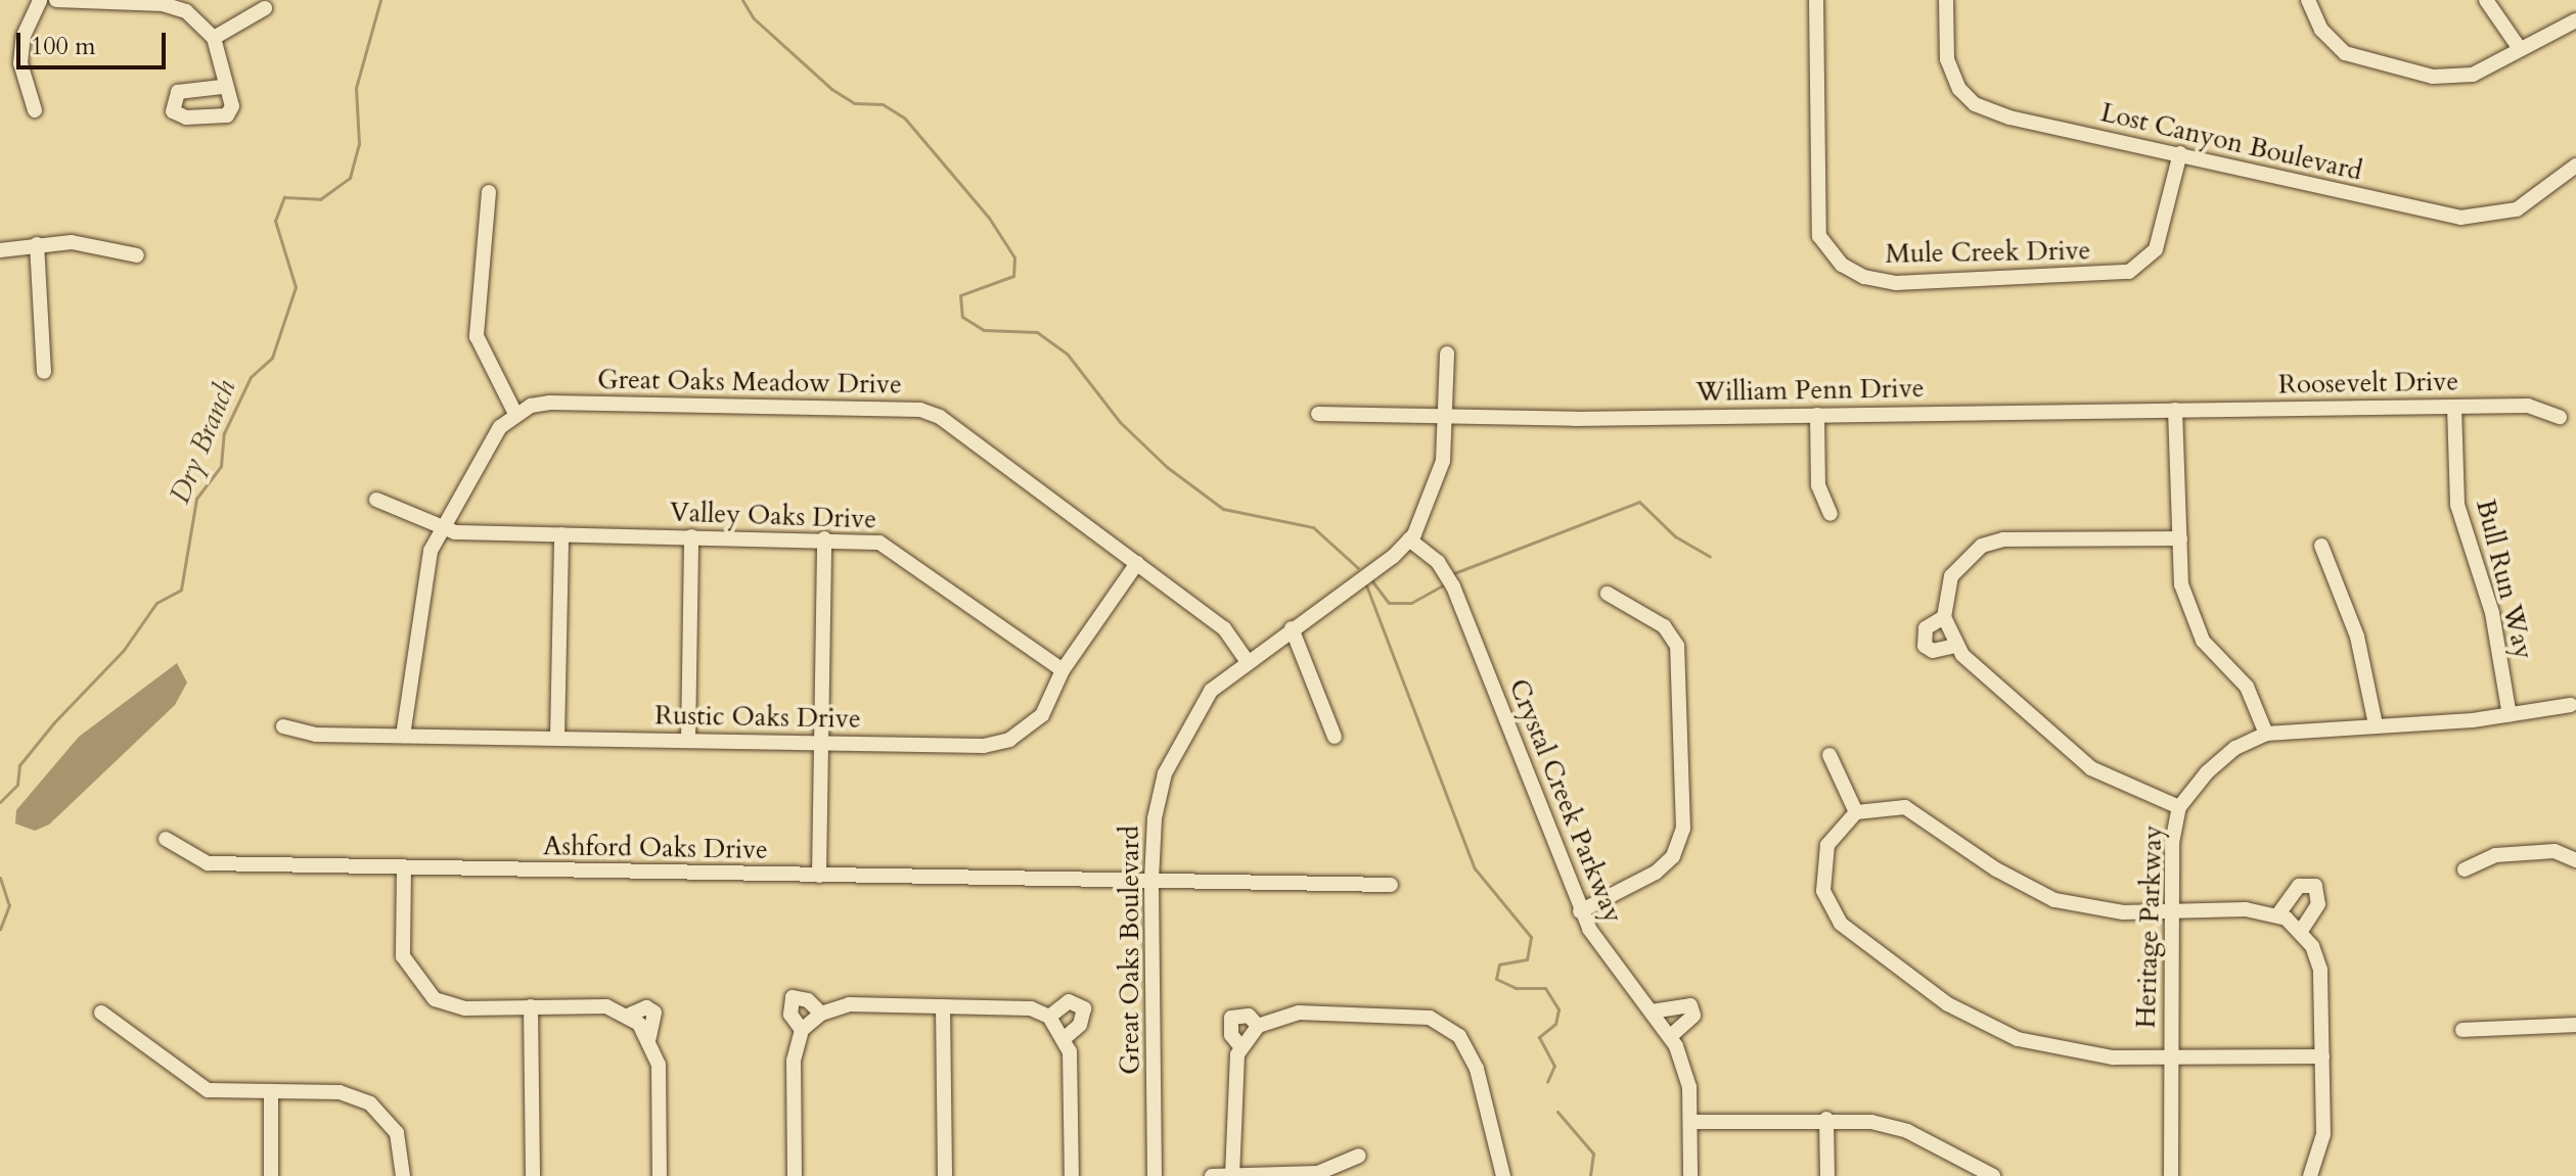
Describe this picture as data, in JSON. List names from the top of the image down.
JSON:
{
  "streets": {
    "street": [
      "Lost Canyon Boulevard",
      "Mule Creek Drive",
      "Great Oaks Meadow Drive",
      "Roosevelt Drive",
      "William Penn Drive",
      "Valley Oaks Drive",
      "Bull Run Way",
      "Rustic Oaks Drive",
      "Crystal Creek Parkway",
      "Ashford Oaks Drive",
      "Heritage Parkway",
      "Great Oaks Boulevard"
    ]
  },
  "crossings": [
    ["Lost Canyon Boulevard", "Mule Creek Drive"],
    ["Great Oaks Meadow Drive", "Rustic Oaks Drive"],
    ["Great Oaks Meadow Drive", "Great Oaks Boulevard"],
    ["Roosevelt Drive", "William Penn Drive"],
    ["Roosevelt Drive", "Bull Run Way"],
    ["William Penn Drive", "Great Oaks Boulevard"],
    ["Valley Oaks Drive", "Rustic Oaks Drive"],
    ["Bull Run Way", "Heritage Parkway"],
    ["Crystal Creek Parkway", "Great Oaks Boulevard"],
    ["Ashford Oaks Drive", "Great Oaks Boulevard"]
  ],
  "water": ["Dry Branch"],
  "scale_bar": "100 m"
}
